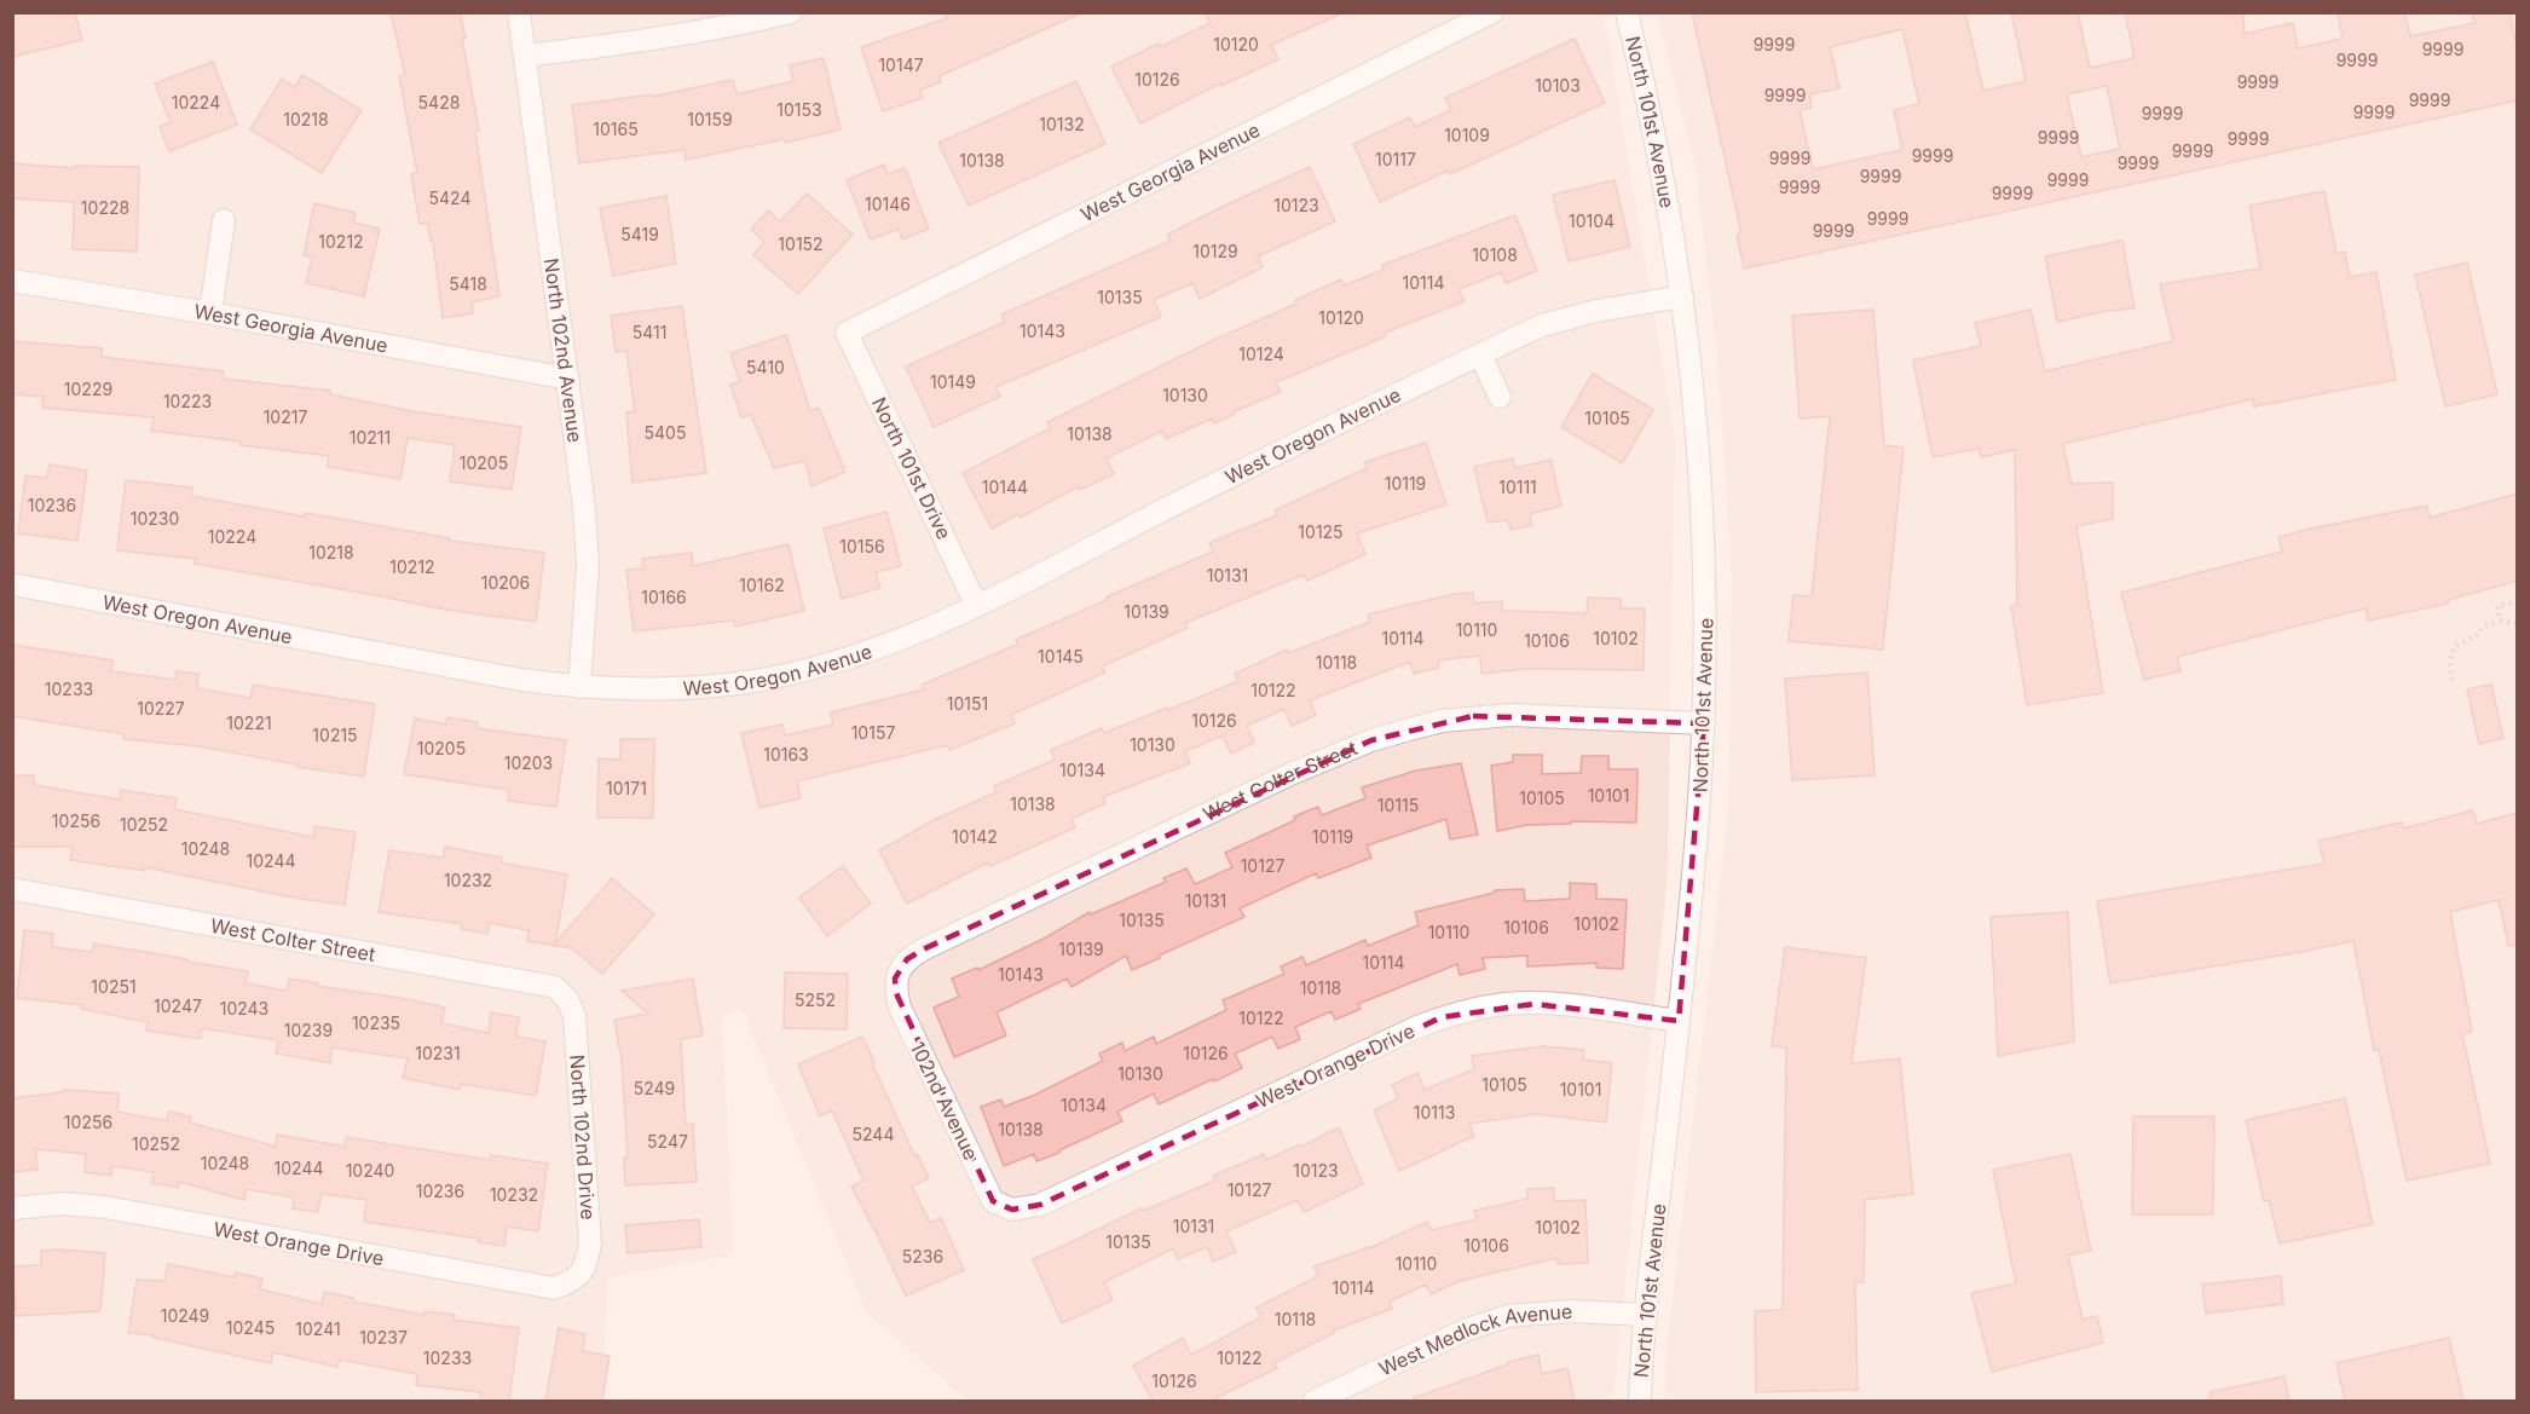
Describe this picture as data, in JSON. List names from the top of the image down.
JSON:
{
  "streets": {
    "street": [
      "North 101st Avenue",
      "West Georgia Avenue",
      "North 102nd Avenue",
      "West Oregon Avenue",
      "North 101st Drive",
      "West Colter Street",
      "West Orange Drive",
      "102nd Avenue",
      "North 102nd Drive",
      "West Medlock Avenue"
    ]
  },
  "crossings": [
    ["North 101st Avenue", "West Oregon Avenue"],
    ["North 101st Avenue", "West Colter Street"],
    ["North 101st Avenue", "West Orange Drive"],
    ["North 101st Avenue", "West Medlock Avenue"],
    ["West Georgia Avenue", "North 102nd Avenue"],
    ["West Georgia Avenue", "North 101st Drive"],
    ["North 102nd Avenue", "West Oregon Avenue"],
    ["West Oregon Avenue", "North 101st Drive"],
    ["West Colter Street", "102nd Avenue"],
    ["West Colter Street", "North 102nd Drive"],
    ["West Orange Drive", "102nd Avenue"],
    ["West Orange Drive", "North 102nd Drive"]
  ],
  "house_numbers": [
    "10120",
    "9999",
    "9999",
    "9999",
    "10147",
    "10126",
    "9999",
    "10103",
    "9999",
    "9999",
    "10224",
    "5428",
    "10153",
    "9999",
    "9999",
    "10218",
    "10159",
    "10132",
    "10165",
    "10109",
    "9999",
    "9999",
    "9999",
    "9999",
    "9999",
    "10117",
    "10138",
    "9999",
    "9999",
    "9999",
    "9999",
    "9999",
    "5424",
    "10146",
    "10123",
    "10228",
    "9999",
    "10104",
    "9999",
    "5419",
    "10212",
    "10152",
    "10129",
    "10108",
    "10114",
    "5418",
    "10135",
    "10120",
    "10143",
    "5411",
    "10124",
    "5410",
    "10149",
    "10229",
    "10130",
    "10223",
    "10217",
    "10105",
    "5405",
    "10138",
    "10211",
    "10205",
    "10119",
    "10144",
    "10111",
    "10236",
    "10230",
    "10125",
    "10224",
    "10156",
    "10218",
    "10212",
    "10131",
    "10206",
    "10162",
    "10166",
    "10139",
    "10110",
    "10114",
    "10102",
    "10106",
    "10145",
    "10118",
    "10233",
    "10122",
    "10151",
    "10227",
    "10126",
    "10221",
    "10157",
    "10215",
    "10130",
    "10205",
    "10163",
    "10203",
    "10134",
    "10171",
    "10101",
    "10105",
    "10138",
    "10115",
    "10256",
    "10252",
    "10142",
    "10119",
    "10248",
    "10244",
    "10127",
    "10232",
    "10131",
    "10135",
    "10102",
    "10106",
    "10110",
    "10139",
    "10114",
    "10143",
    "10251",
    "10118",
    "5252",
    "10247",
    "10243",
    "10122",
    "10235",
    "10239",
    "10231",
    "10126",
    "10130",
    "10105",
    "5249",
    "10101",
    "10134",
    "10113",
    "10256",
    "10138",
    "5244",
    "5247",
    "10252",
    "10248",
    "10244",
    "10240",
    "10123",
    "10127",
    "10236",
    "10232",
    "10131",
    "10102",
    "10135",
    "10106",
    "5236",
    "10110",
    "10114",
    "10249",
    "10118",
    "10245",
    "10241",
    "10237",
    "10233",
    "10122",
    "10126"
  ]
}
